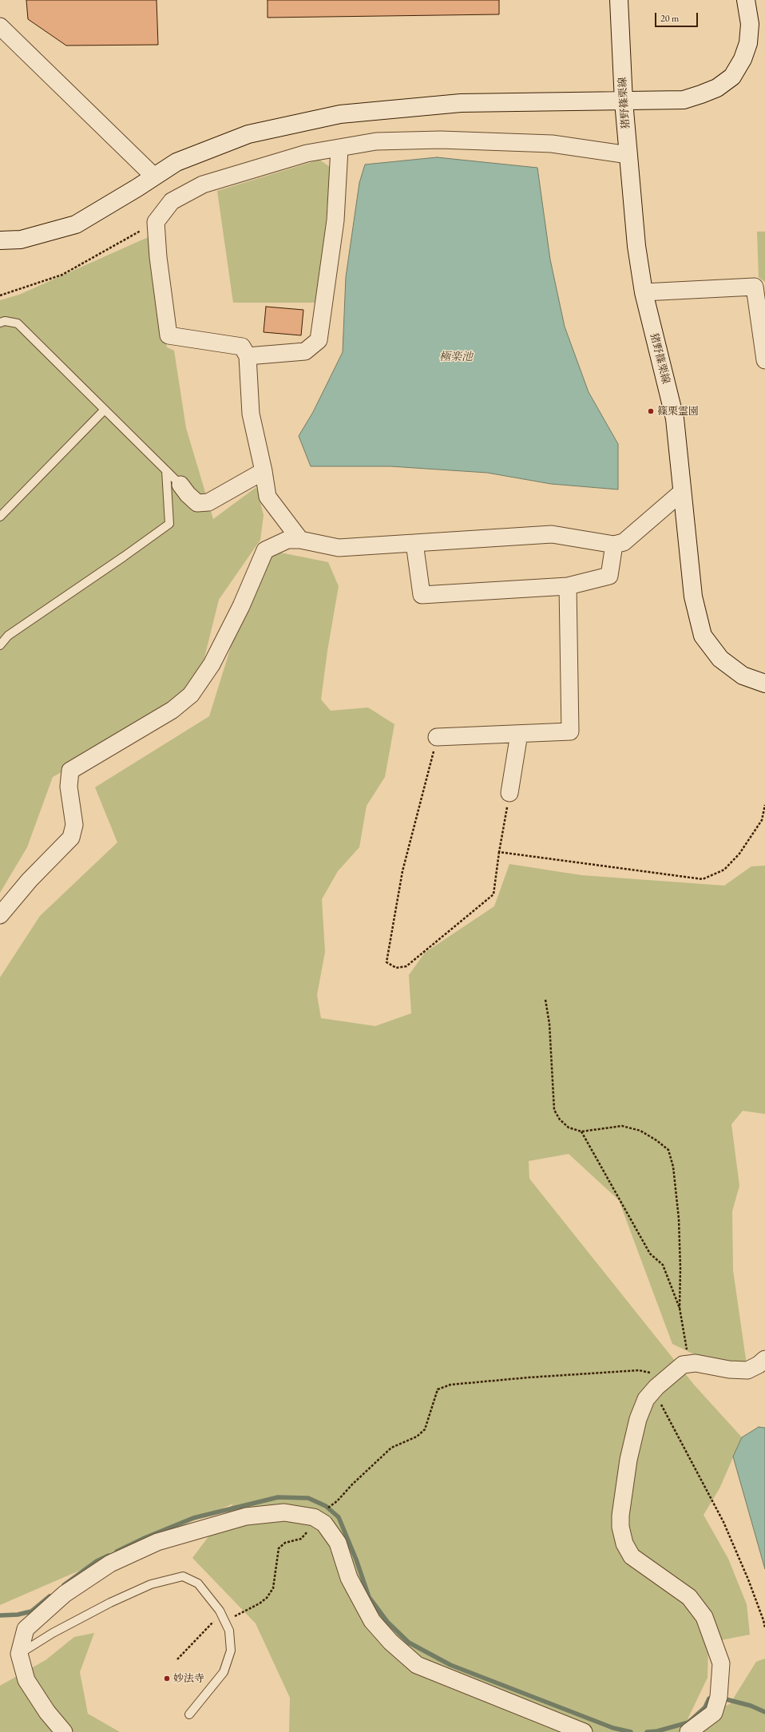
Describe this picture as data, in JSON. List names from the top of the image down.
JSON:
{
  "streets": {
    "street": ["猪野篠栗線"]
  },
  "water": ["極楽池"],
  "places": ["篠栗霊園", "妙法寺"],
  "scale_bar": "20 m"
}
